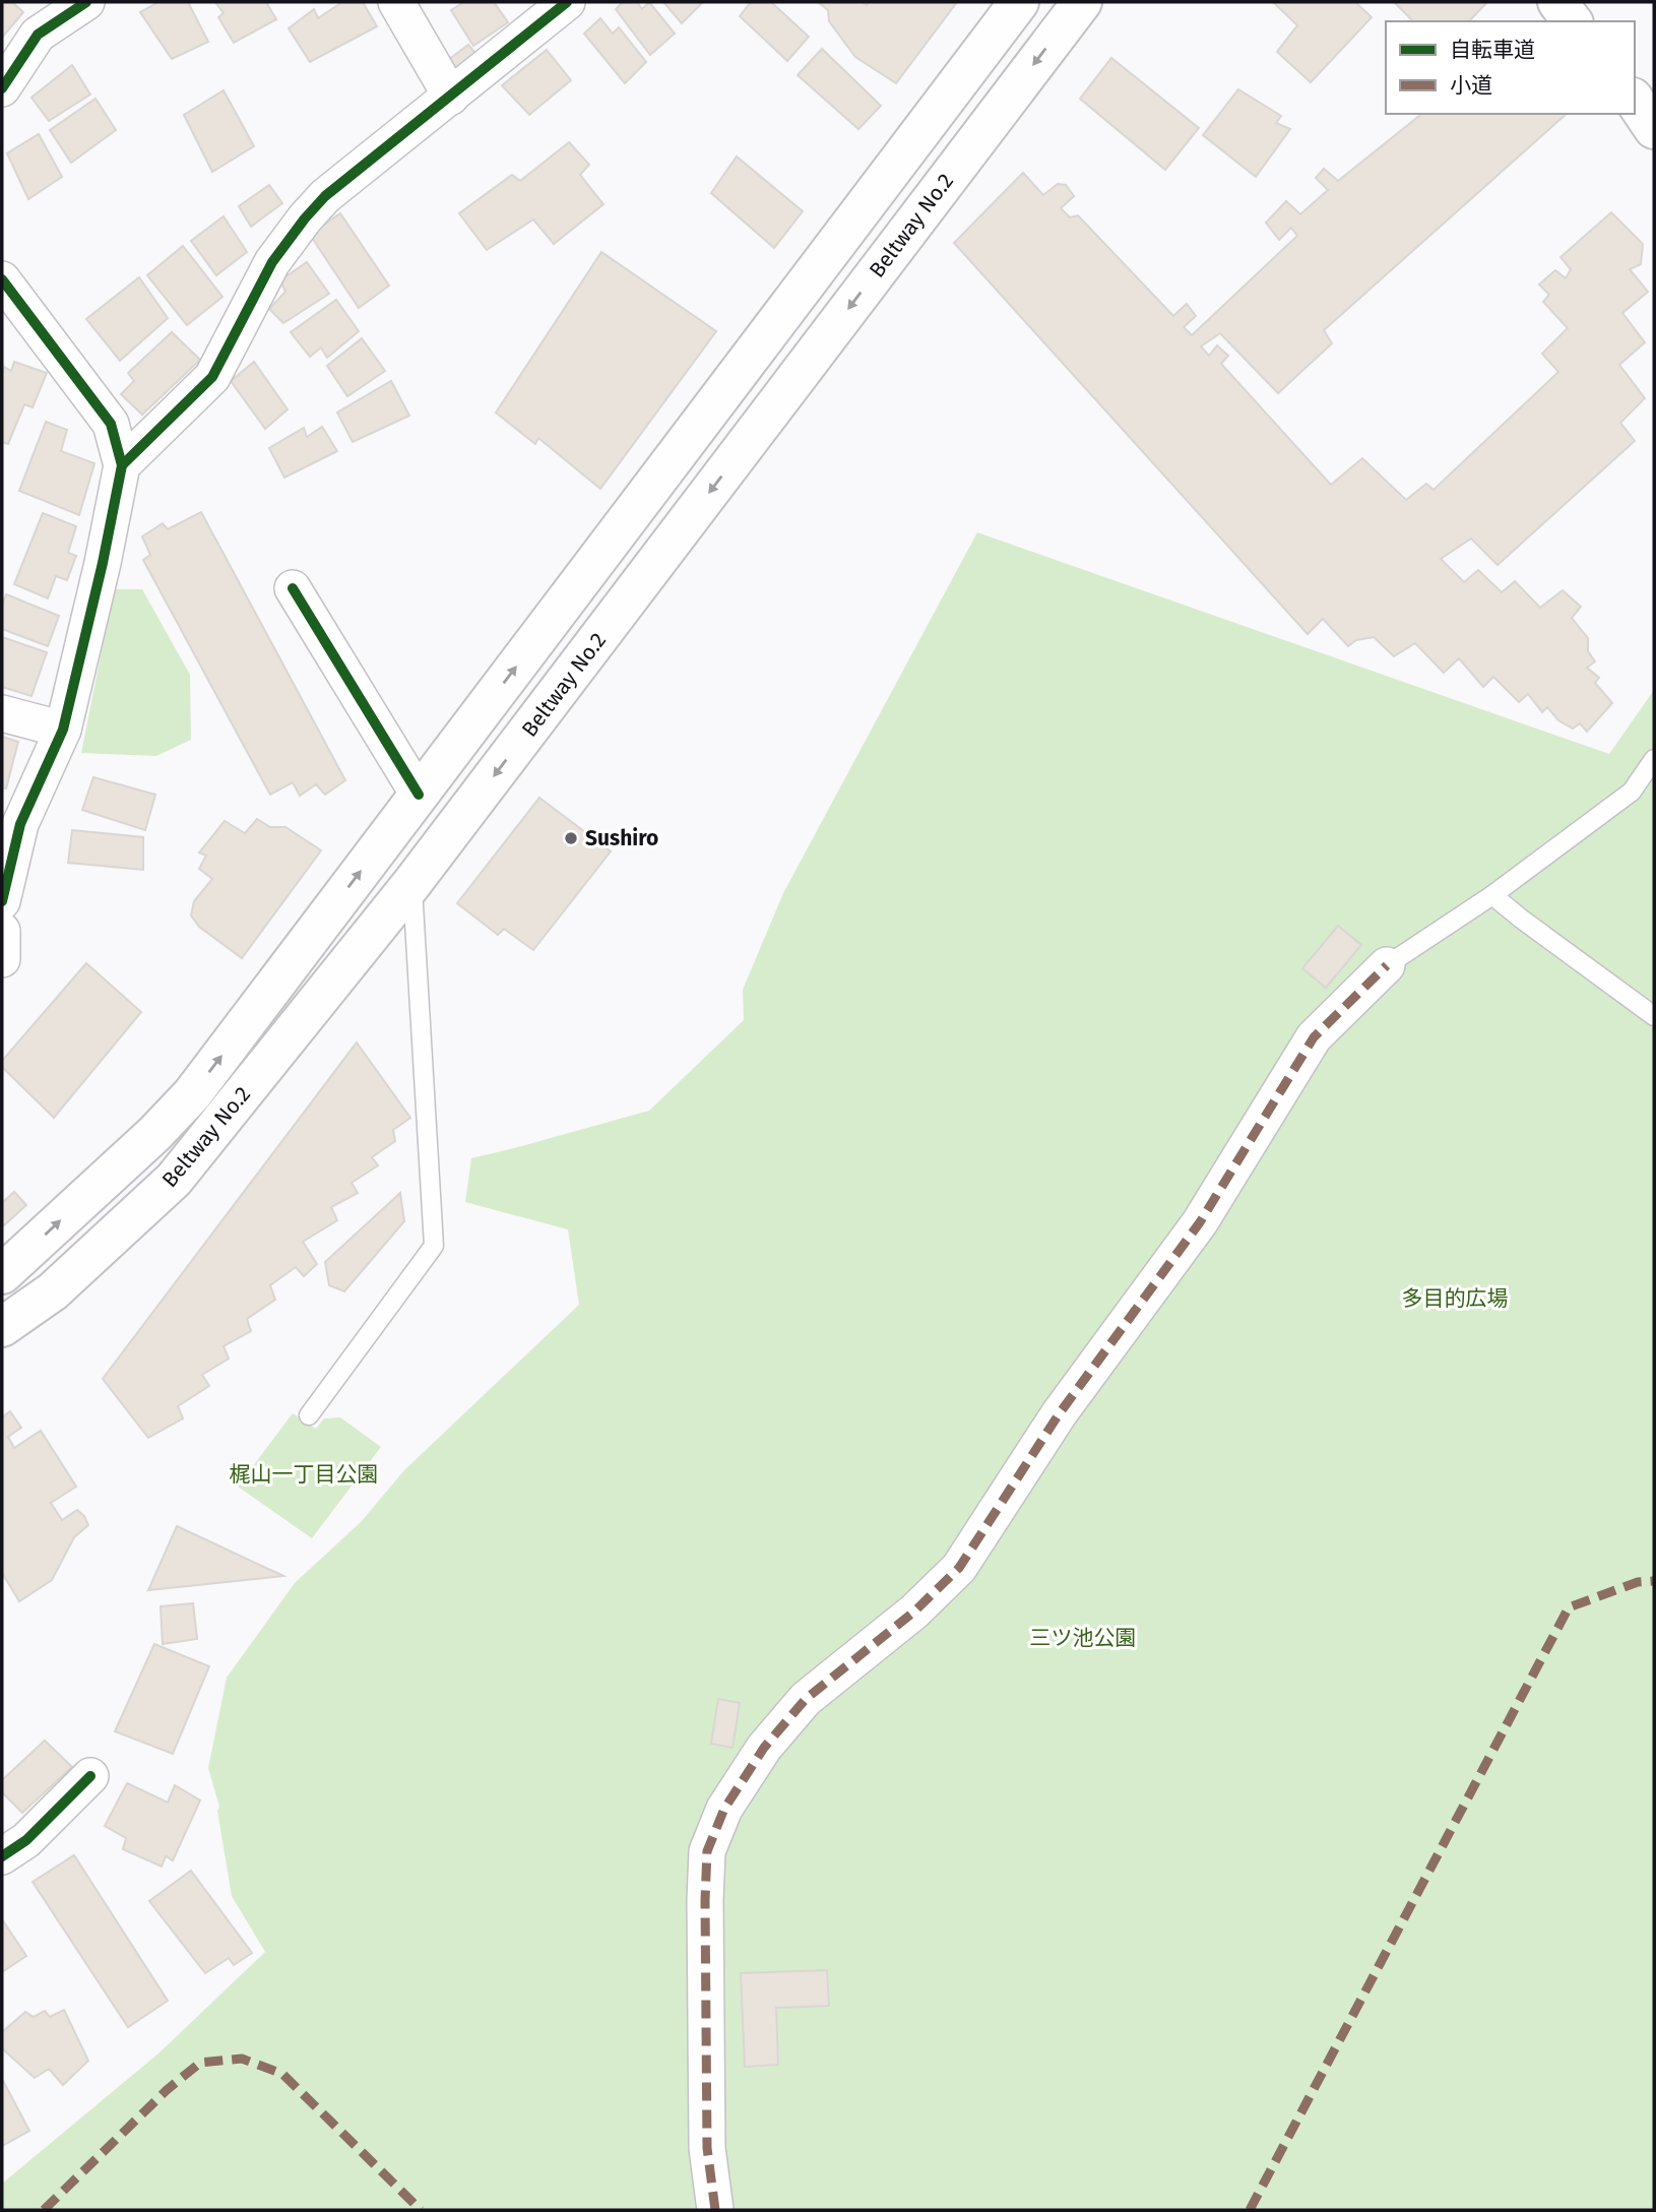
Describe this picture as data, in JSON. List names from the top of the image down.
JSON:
{
  "streets": {
    "main road": ["Beltway No.2"]
  },
  "parks": ["多目的広場", "梶山一丁目公園", "三ツ池公園"],
  "places": ["Sushiro"],
  "legend": ["自転車道", "小道"]
}
